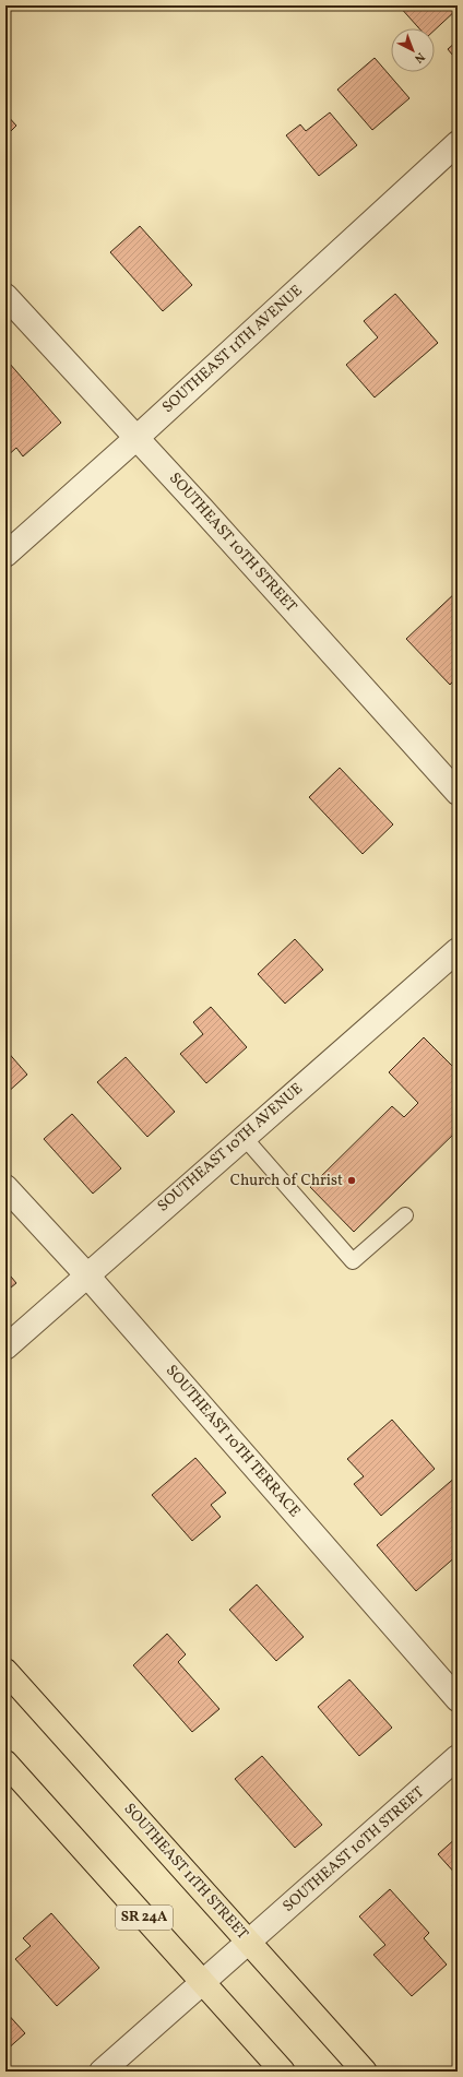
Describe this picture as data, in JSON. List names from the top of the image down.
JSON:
{
  "streets": {
    "highway": ["SOUTHEAST 11TH STREET", "SR 24A"],
    "street": [
      "SOUTHEAST 11TH AVENUE",
      "SOUTHEAST 10TH STREET",
      "SOUTHEAST 10TH AVENUE",
      "SOUTHEAST 10TH TERRACE"
    ]
  },
  "crossings": [
    ["SOUTHEAST 11TH AVENUE", "SOUTHEAST 10TH STREET"],
    ["SOUTHEAST 10TH STREET", "SOUTHEAST 11TH STREET"],
    ["SOUTHEAST 10TH STREET", "SR 24A"],
    ["SOUTHEAST 10TH AVENUE", "SOUTHEAST 10TH TERRACE"]
  ],
  "places": ["Church of Christ"],
  "north": "bottom right"
}
